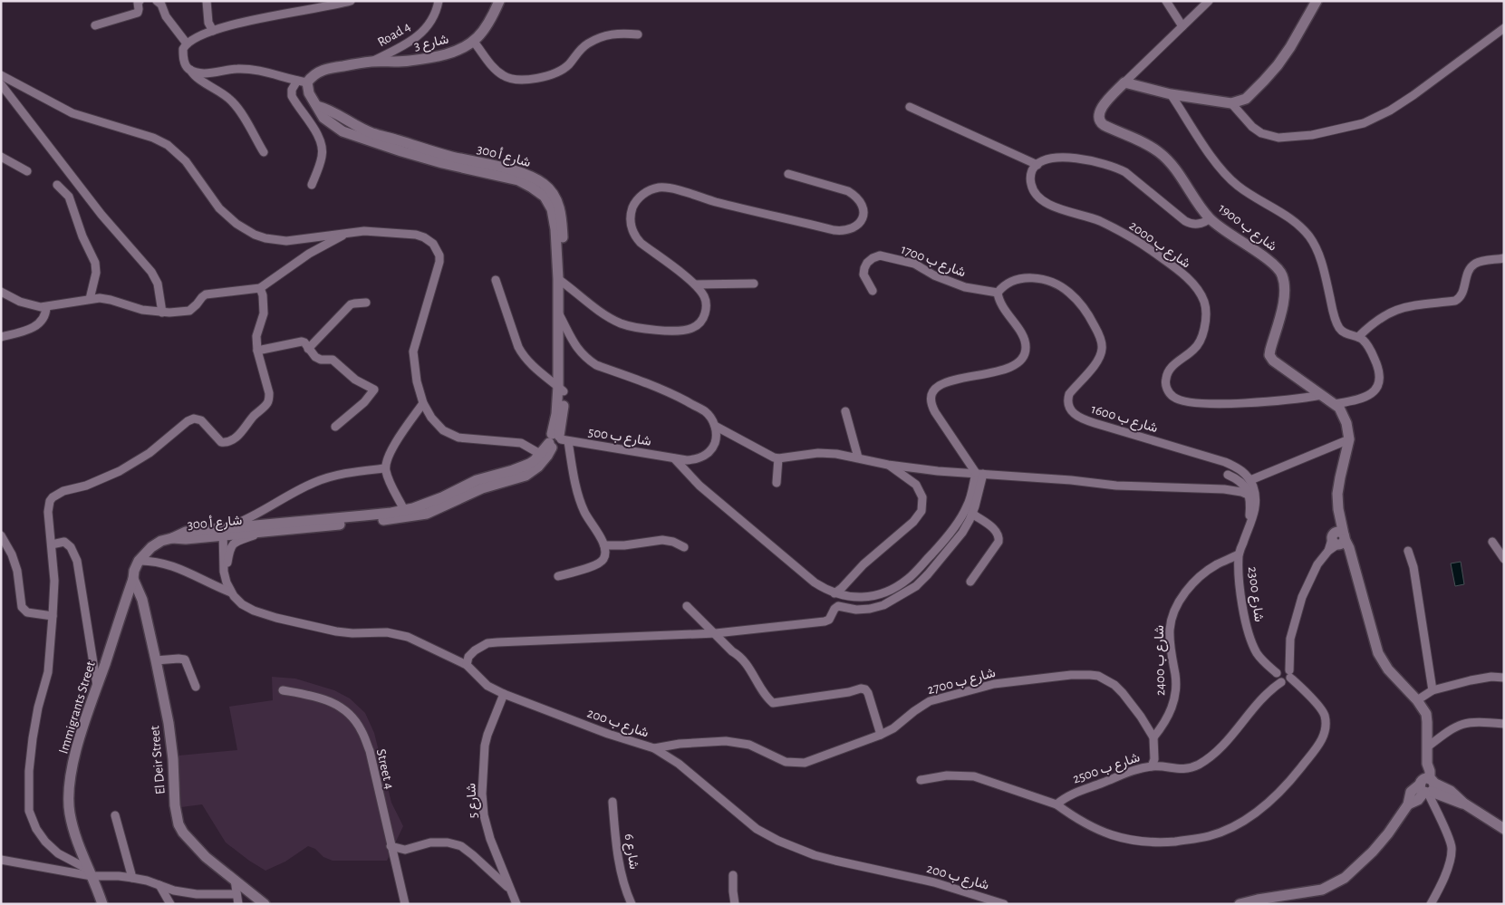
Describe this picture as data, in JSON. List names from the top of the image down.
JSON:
{
  "streets": {
    "street": [
      "Road 4",
      "شارع 3",
      "شارع أ 300",
      "شارع ب 1900",
      "شارع ب 2000",
      "شارع ب 1700",
      "شارع ب 1600",
      "شارع ب 500",
      "شارع 2300",
      "شارع ب 2400",
      "شارع ب 2700",
      "Immigrants Street",
      "شارع ب 200",
      "El Deir Street",
      "شارع ب 2500",
      "Street 4",
      "شارع 5",
      "شارع 6"
    ]
  },
  "crossings": [
    ["Road 4", "شارع 3"],
    ["شارع أ 300", "شارع ب 500"],
    ["شارع أ 300", "Immigrants Street"],
    ["شارع أ 300", "شارع ب 200"],
    ["شارع ب 1900", "شارع ب 2000"],
    ["شارع ب 1700", "شارع ب 1600"],
    ["شارع 2300", "شارع ب 2400"],
    ["شارع 2300", "شارع ب 2500"],
    ["شارع ب 2400", "شارع ب 2700"],
    ["شارع ب 2700", "شارع ب 200"],
    ["شارع ب 2700", "شارع ب 2500"],
    ["Immigrants Street", "El Deir Street"],
    ["شارع ب 200", "شارع 5"]
  ]
}
